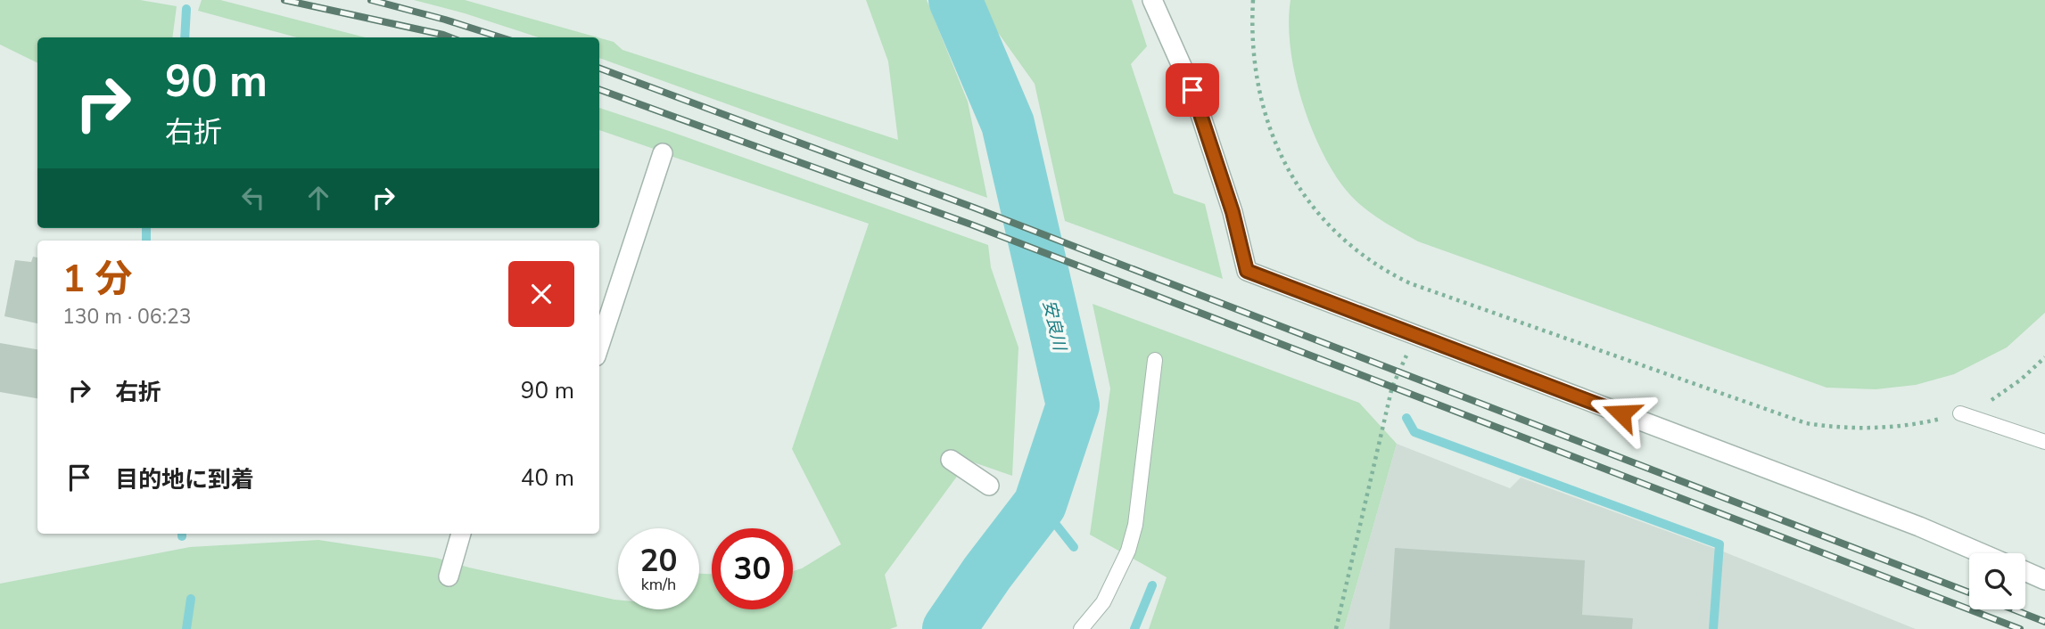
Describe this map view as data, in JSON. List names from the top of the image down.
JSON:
{
  "water": ["安良川"],
  "page": {
    "turn": ["90 m", "右折"],
    "heading": ["1 分", "130 m · 06:23"],
    "list": [
      {
        "name": "右折",
        "value": "90 m"
      },
      {
        "name": "目的地に到着",
        "value": "40 m"
      }
    ],
    "speed": "20 km/h",
    "limit": "30"
  }
}
